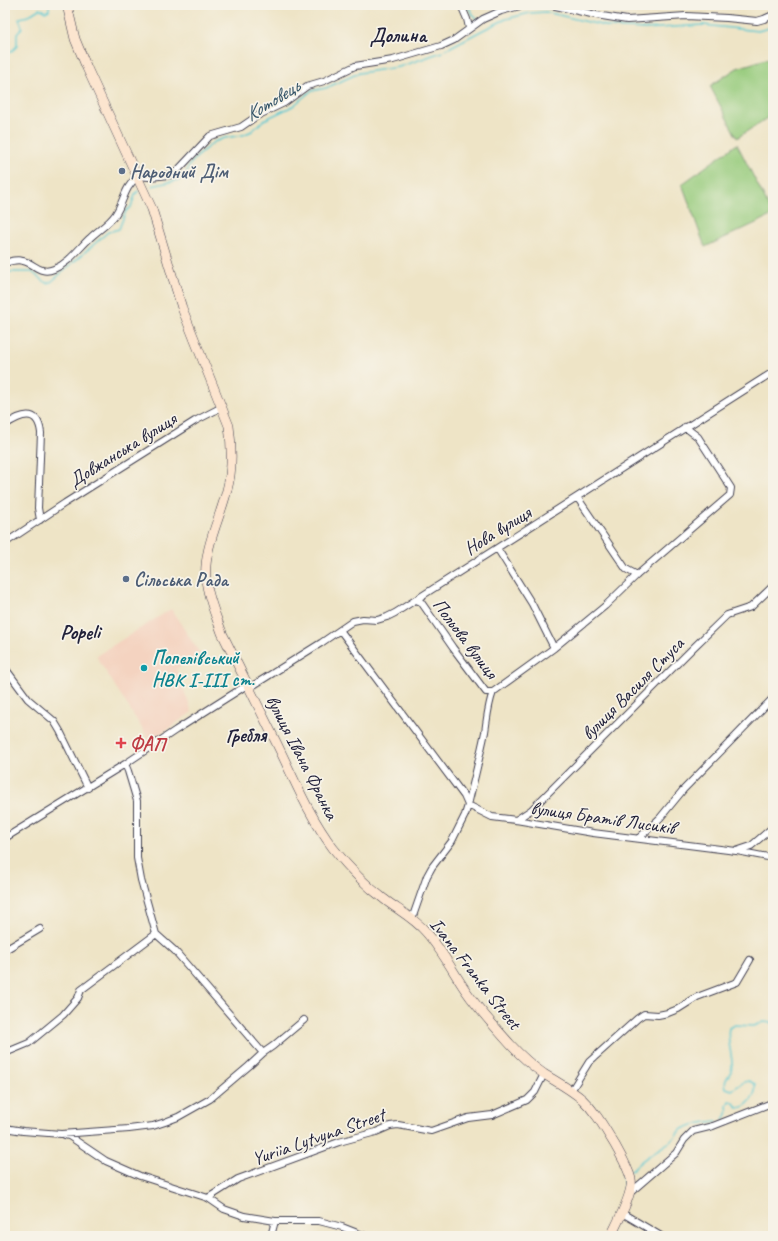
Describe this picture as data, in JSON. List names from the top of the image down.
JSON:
{
  "streets": {
    "main road": ["вулиця Івана Франка", "Ivana Franka Street"],
    "street": [
      "Довжанська вулиця",
      "Нова вулиця",
      "Польова вулиця",
      "вулиця Василя Стуса",
      "вулиця Братів Лисиків",
      "Yuriia Lytvyna Street"
    ]
  },
  "crossings": [
    ["Довжанська вулиця", "вулиця Івана Франка"],
    ["Нова вулиця", "Польова вулиця"],
    ["Нова вулиця", "вулиця Івана Франка"],
    ["Польова вулиця", "вулиця Братів Лисиків"],
    ["вулиця Василя Стуса", "вулиця Братів Лисиків"],
    ["вулиця Івана Франка", "Ivana Franka Street"],
    ["Ivana Franka Street", "Yuriia Lytvyna Street"]
  ],
  "districts": ["Долина", "Popeli", "Гребля"],
  "water": ["Котовець"],
  "places": {
    "other": ["Народний Дім", "Сільська Рада", "Попелівський НВК І-ІІІ ст."],
    "health": ["ФАП"]
  }
}
